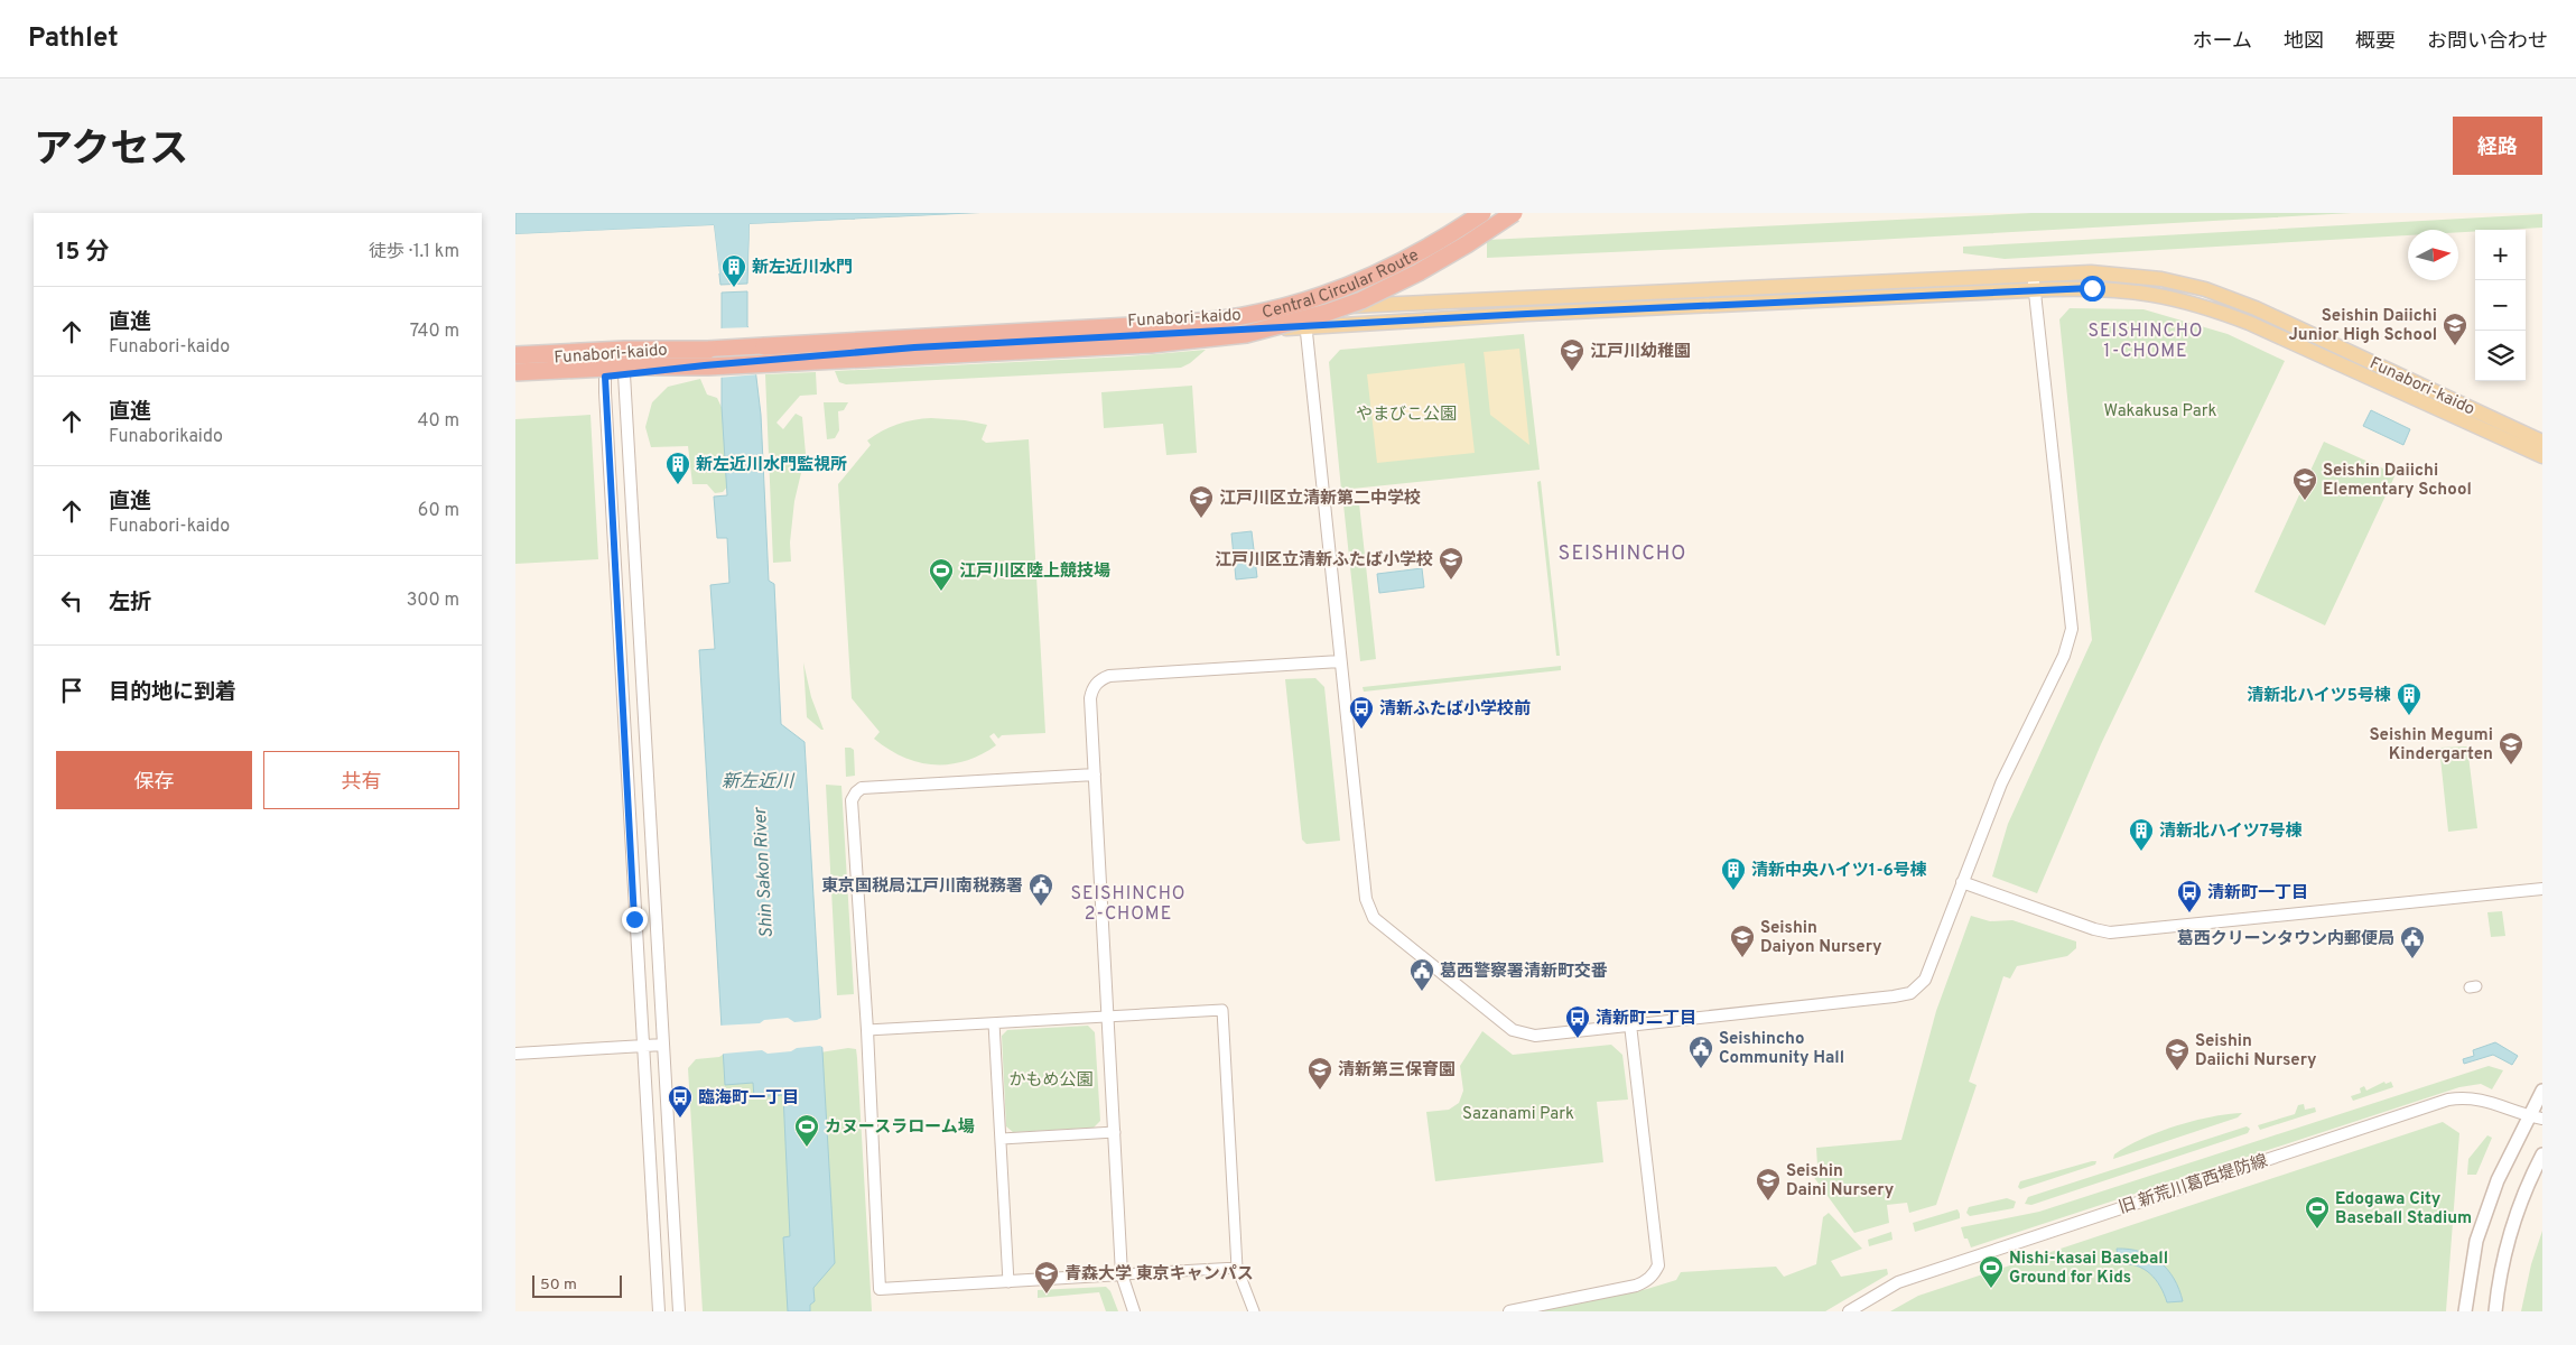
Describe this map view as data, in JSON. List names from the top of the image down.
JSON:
{
  "streets": {
    "highway": ["Central Circular Route"],
    "main road": ["Funabori-kaido"],
    "street": ["旧 新荒川葛西堤防線"]
  },
  "districts": ["SEISHINCHO 1-CHOME", "SEISHINCHO", "SEISHINCHO 2-CHOME"],
  "water": ["新左近川", "Shin Sakon River"],
  "parks": [
    "Wakakusa Park",
    "やまびこ公園",
    "かもめ公園",
    "Sazanami Park"
  ],
  "places": {
    "building": [
      "新左近川水門",
      "新左近川水門監視所",
      "清新北ハイツ5号棟",
      "清新北ハイツ7号棟",
      "清新中央ハイツ1-6号棟"
    ],
    "school or university": [
      "Seishin Daiichi Junior High School",
      "江戸川幼稚園",
      "Seishin Daiichi Elementary School",
      "江戸川区立清新第二中学校",
      "江戸川区立清新ふたば小学校",
      "Seishin Megumi Kindergarten",
      "Seishin Daiyon Nursery",
      "Seishin Daiichi Nursery",
      "清新第三保育園",
      "Seishin Daini Nursery",
      "青森大学 東京キャンパス"
    ],
    "sports": [
      "江戸川区陸上競技場",
      "カヌースラローム場",
      "Edogawa City Baseball Stadium",
      "Nishi-kasai Baseball Ground for Kids"
    ],
    "bus stop": [
      "清新ふたば小学校前",
      "清新町一丁目",
      "清新町二丁目",
      "臨海町一丁目"
    ],
    "public building": [
      "東京国税局江戸川南税務署",
      "葛西クリーンタウン内郵便局",
      "葛西警察署清新町交番",
      "Seishincho Community Hall"
    ]
  },
  "scale_bar": "50 m",
  "north": "right",
  "page": {
    "header": "Pathlet",
    "nav": [
      "ホーム",
      "地図",
      "概要",
      "お問い合わせ"
    ],
    "title": "アクセス",
    "buttons": [
      "経路",
      ["保存", "共有"]
    ],
    "heading": ["15 分", "徒歩 · 1.1 km"],
    "map_buttons": ["+", "−"],
    "list": [
      ["直進", "Funabori-kaido", "740 m"],
      ["直進", "Funaborikaido", "40 m"],
      ["直進", "Funabori-kaido", "60 m"],
      ["左折", "300 m"],
      "目的地に到着"
    ],
    "scale": "50 m"
  }
}
